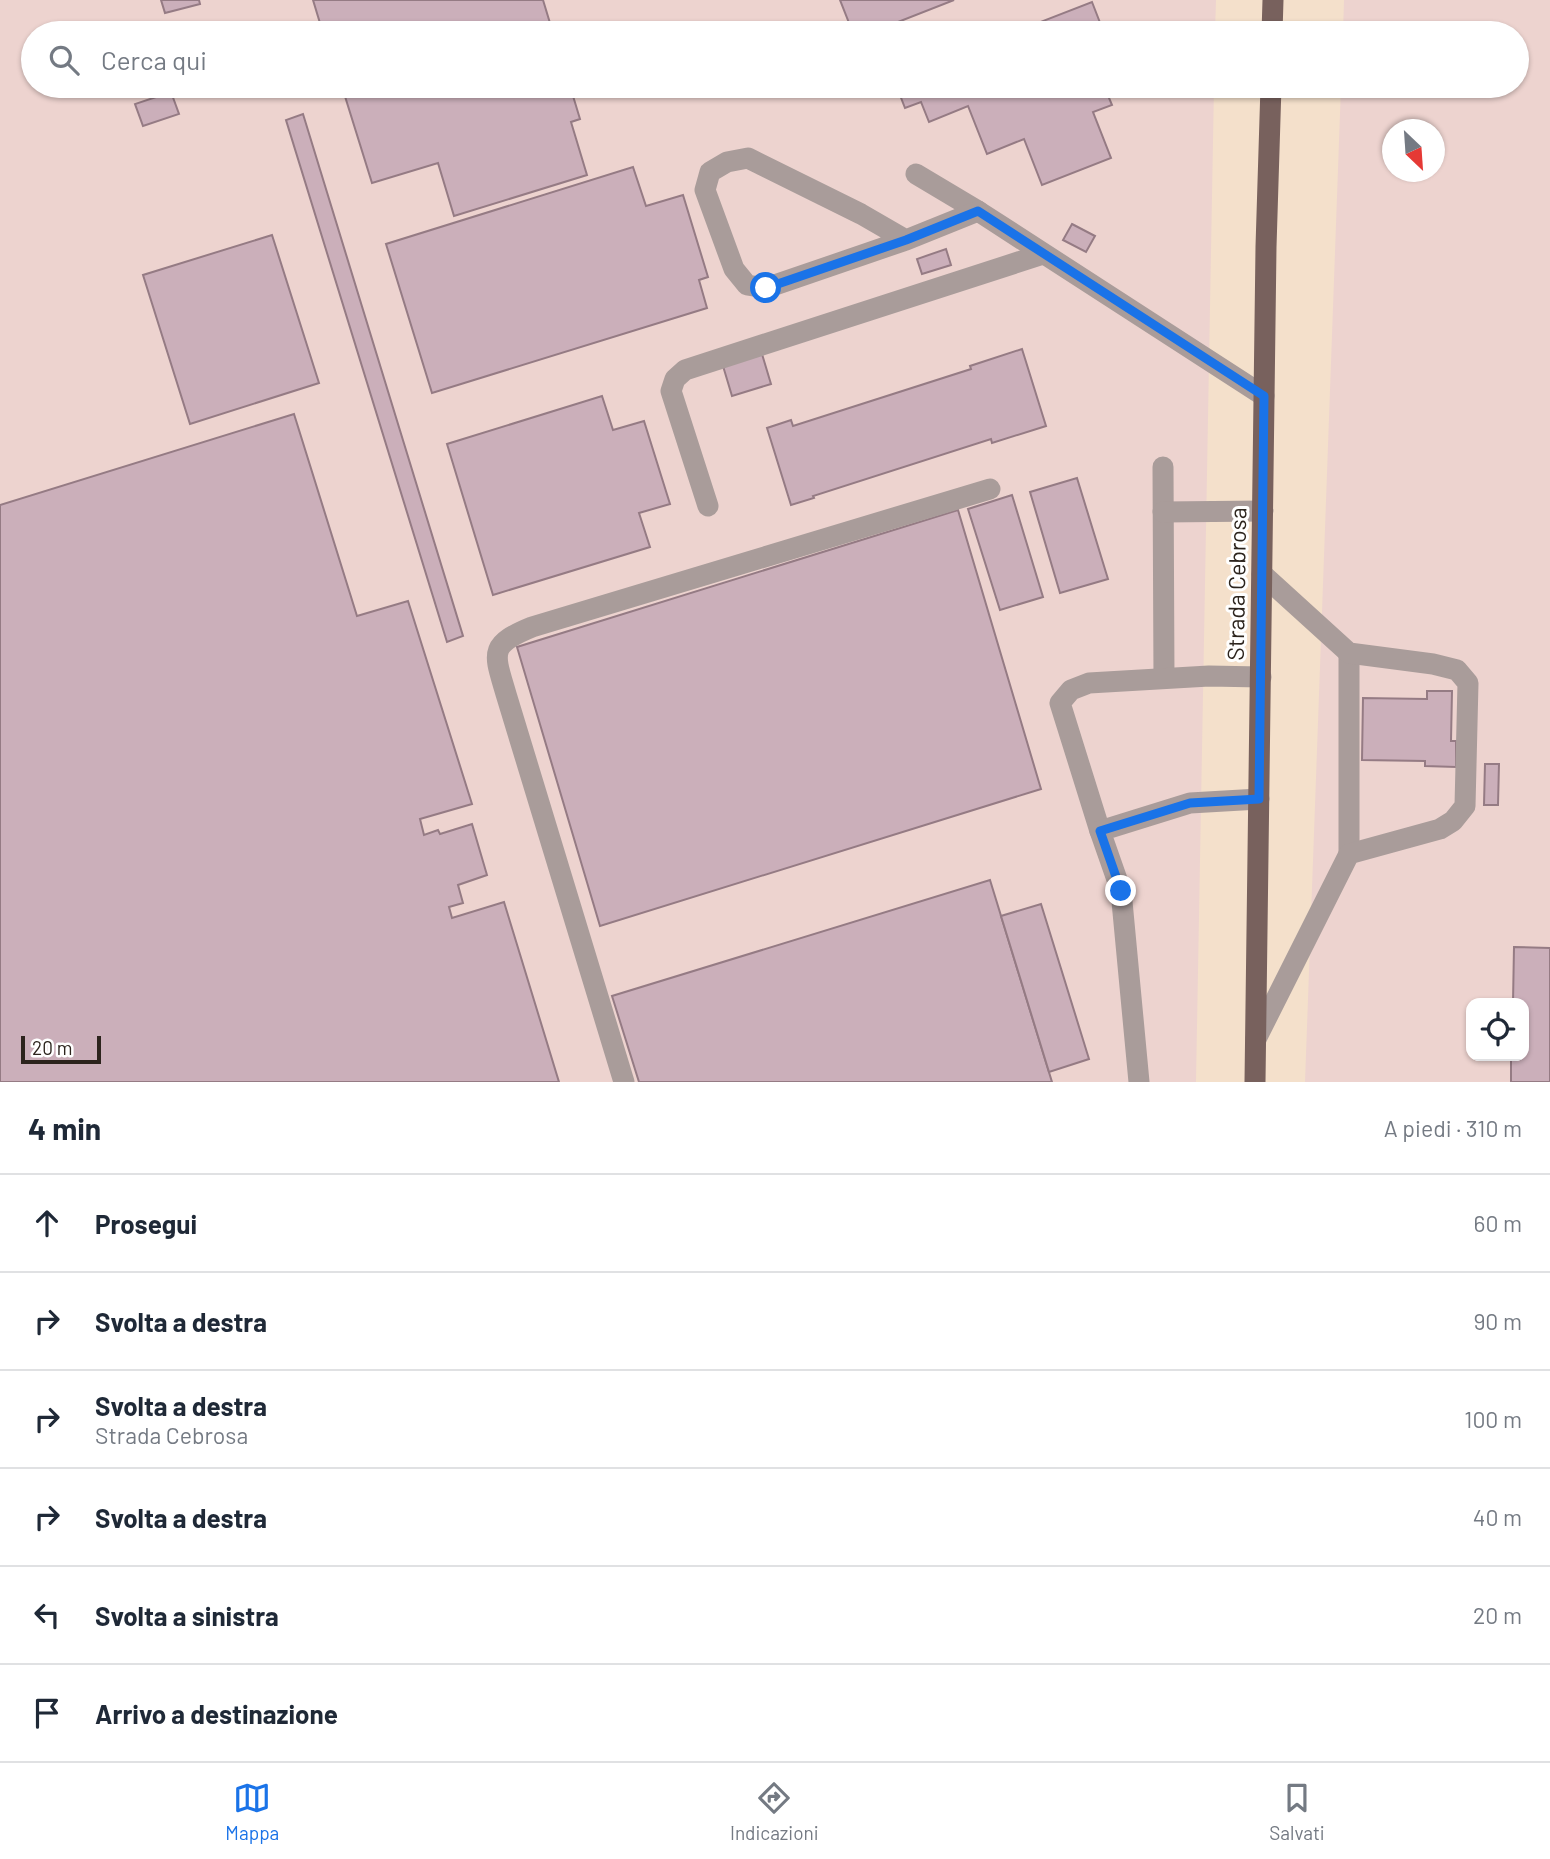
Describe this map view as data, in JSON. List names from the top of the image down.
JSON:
{
  "streets": {
    "main road": ["Strada Cebrosa"]
  },
  "scale_bar": "20 m",
  "north": "bottom right",
  "page": {
    "search": "Cerca qui",
    "scale": "20 m",
    "heading": ["4 min", "A piedi · 310 m"],
    "list": [
      ["Prosegui", "60 m"],
      ["Svolta a destra", "90 m"],
      ["Svolta a destra", "Strada Cebrosa", "100 m"],
      ["Svolta a destra", "40 m"],
      ["Svolta a sinistra", "20 m"],
      "Arrivo a destinazione"
    ],
    "nav": ["Mappa", "Indicazioni", "Salvati"]
  }
}
